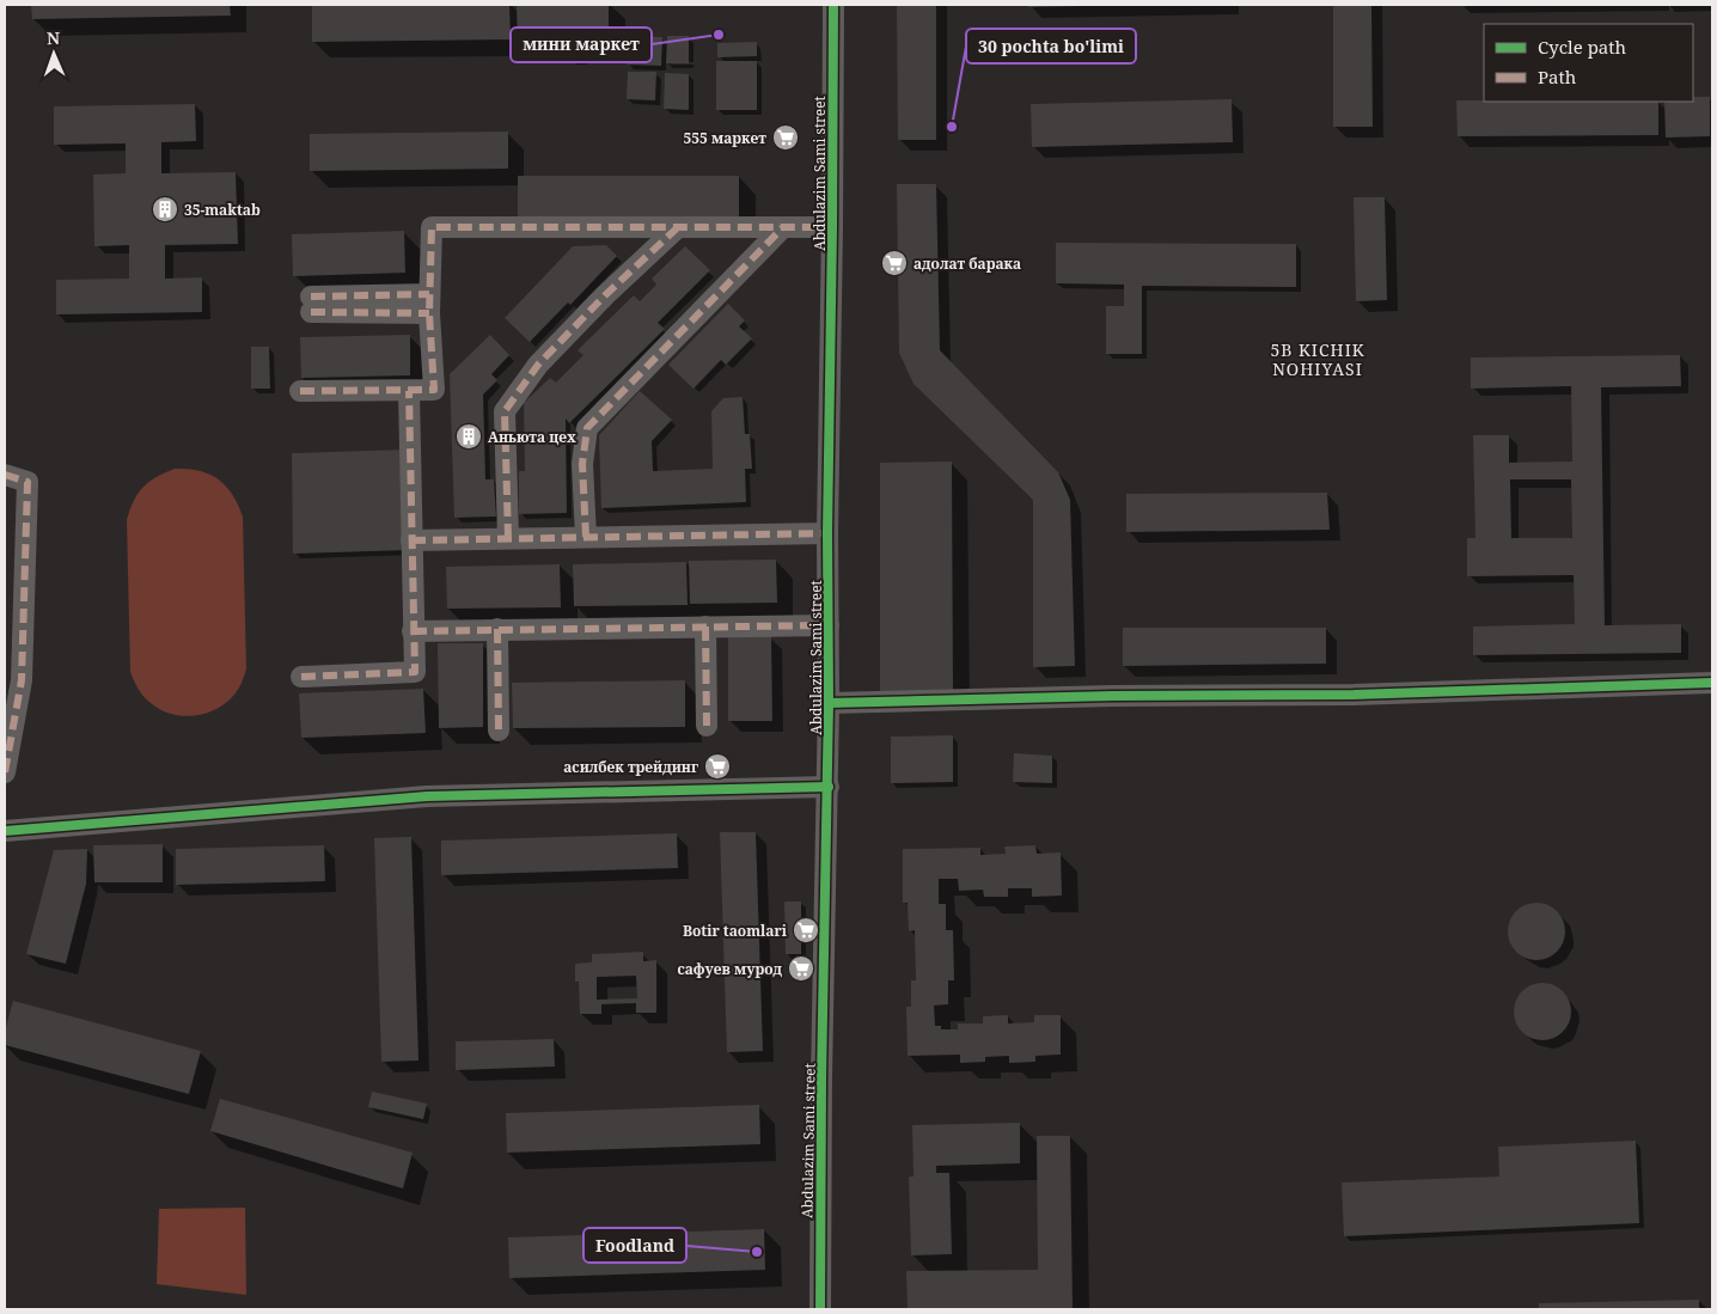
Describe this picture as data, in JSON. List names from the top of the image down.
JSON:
{
  "streets": {
    "street": ["Abdulazim Sami street"]
  },
  "districts": ["5B KICHIK NOHIYASI"],
  "places": {
    "other": ["мини маркет", "30 pochta bo'limi", "Foodland"],
    "supermarket": [
      "555 маркет",
      "адолат барака",
      "асилбек трейдинг",
      "Botir taomlari",
      "сафуев мурод"
    ],
    "building": ["35-maktab", "Аньюта цех"]
  },
  "legend": ["Cycle path", "Path"],
  "north": "top"
}
